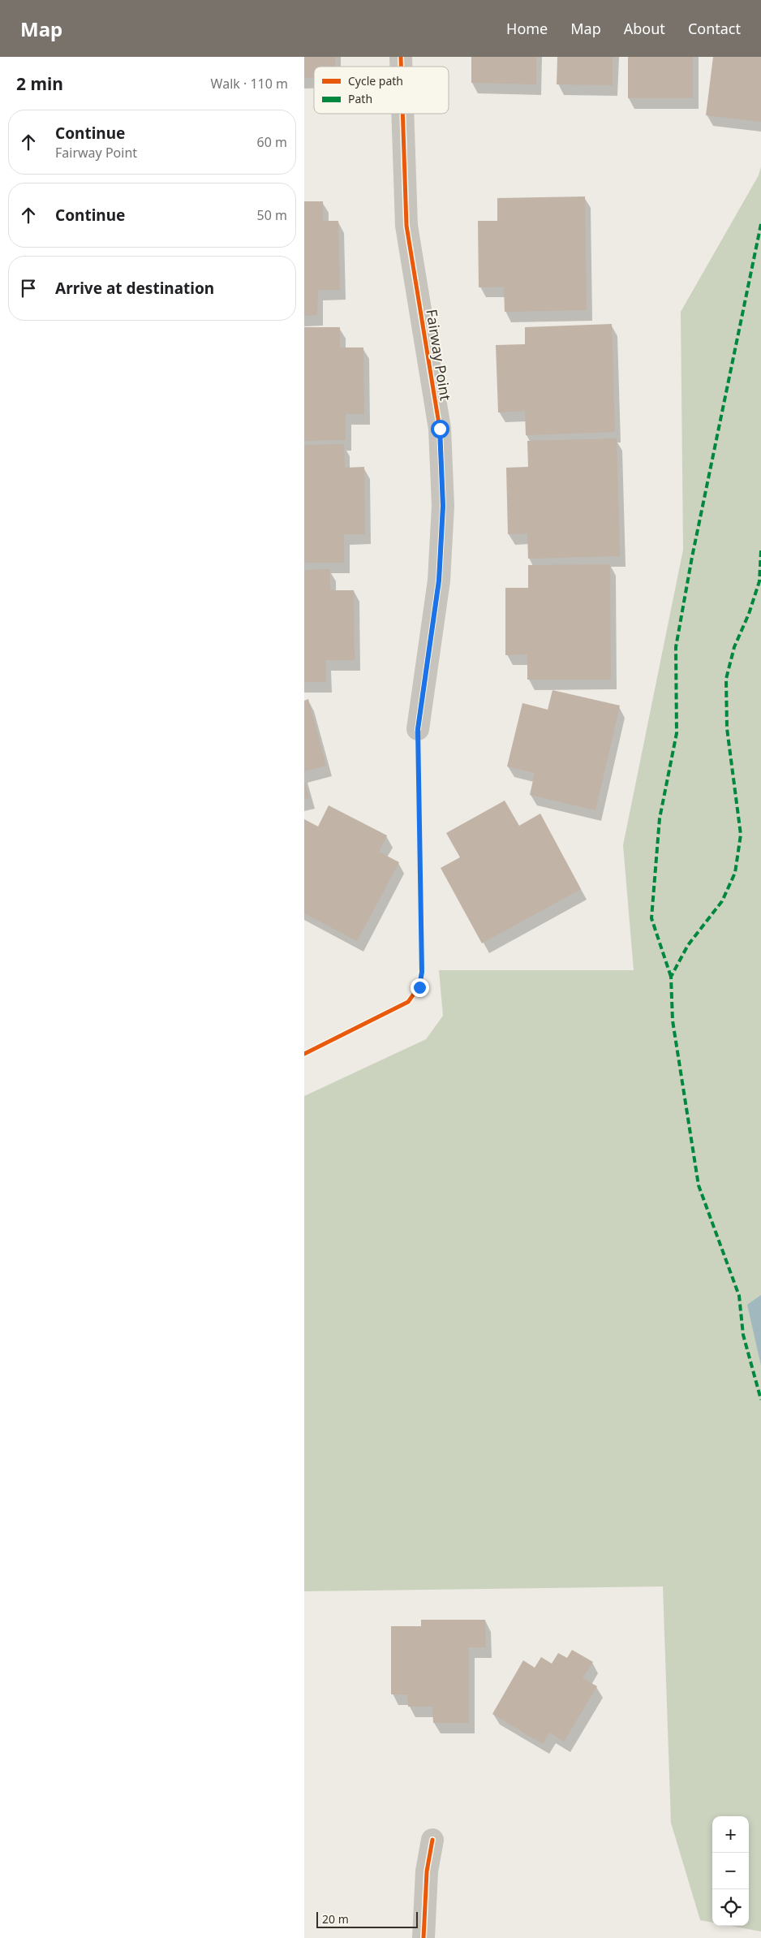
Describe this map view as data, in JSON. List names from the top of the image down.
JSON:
{
  "streets": {
    "street": ["Fairway Point"]
  },
  "legend": ["Cycle path", "Path"],
  "scale_bar": "20 m",
  "page": {
    "header": "Map",
    "nav": [
      "Home",
      "Map",
      "About",
      "Contact"
    ],
    "heading": ["2 min", "Walk · 110 m"],
    "list": [
      ["Continue", "Fairway Point", "60 m"],
      ["Continue", "50 m"],
      "Arrive at destination"
    ],
    "map_buttons": ["+", "−"],
    "scale": "20 m"
  }
}
